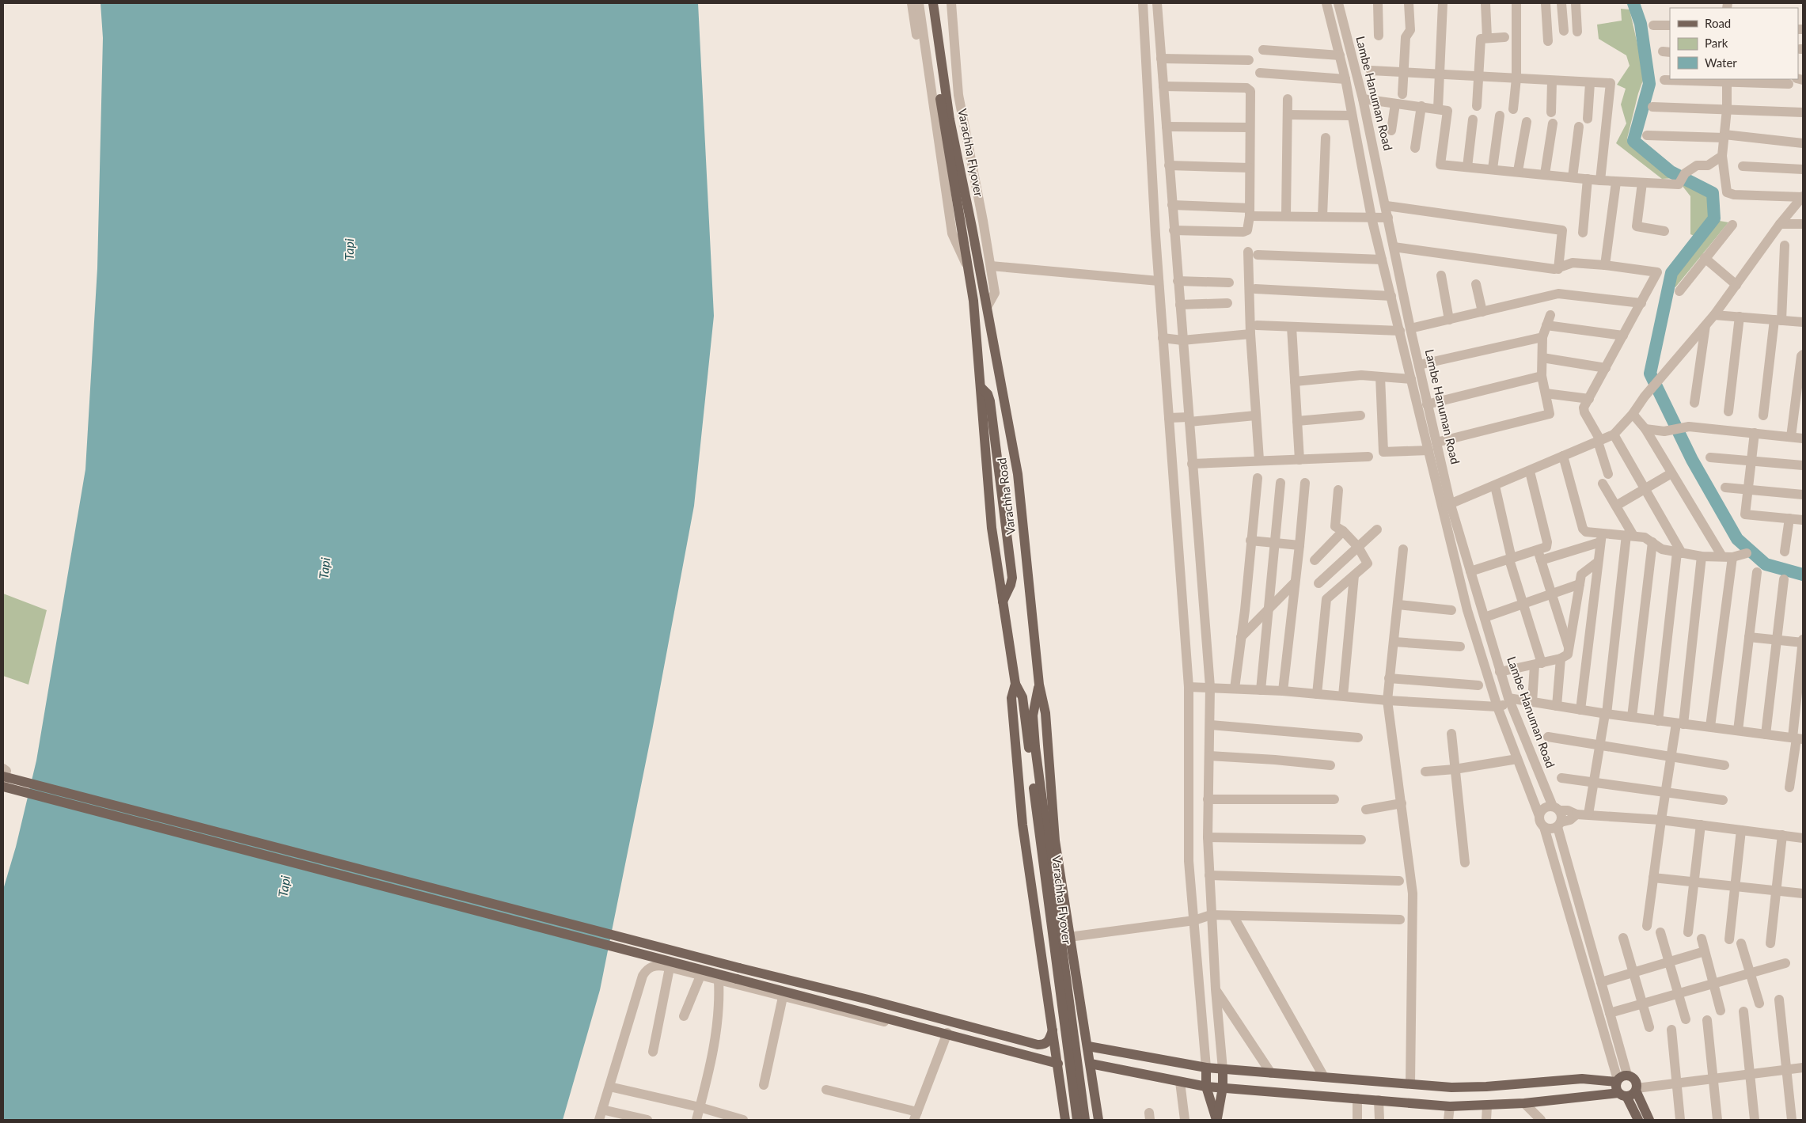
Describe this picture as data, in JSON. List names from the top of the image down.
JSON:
{
  "streets": {
    "main road": ["Varachha Flyover", "Varachha Road"],
    "street": ["Lambe Hanuman Road"]
  },
  "crossings": [
    ["Varachha Flyover", "Varachha Road"]
  ],
  "water": ["Tapi"],
  "legend": ["Road", "Park", "Water"]
}
